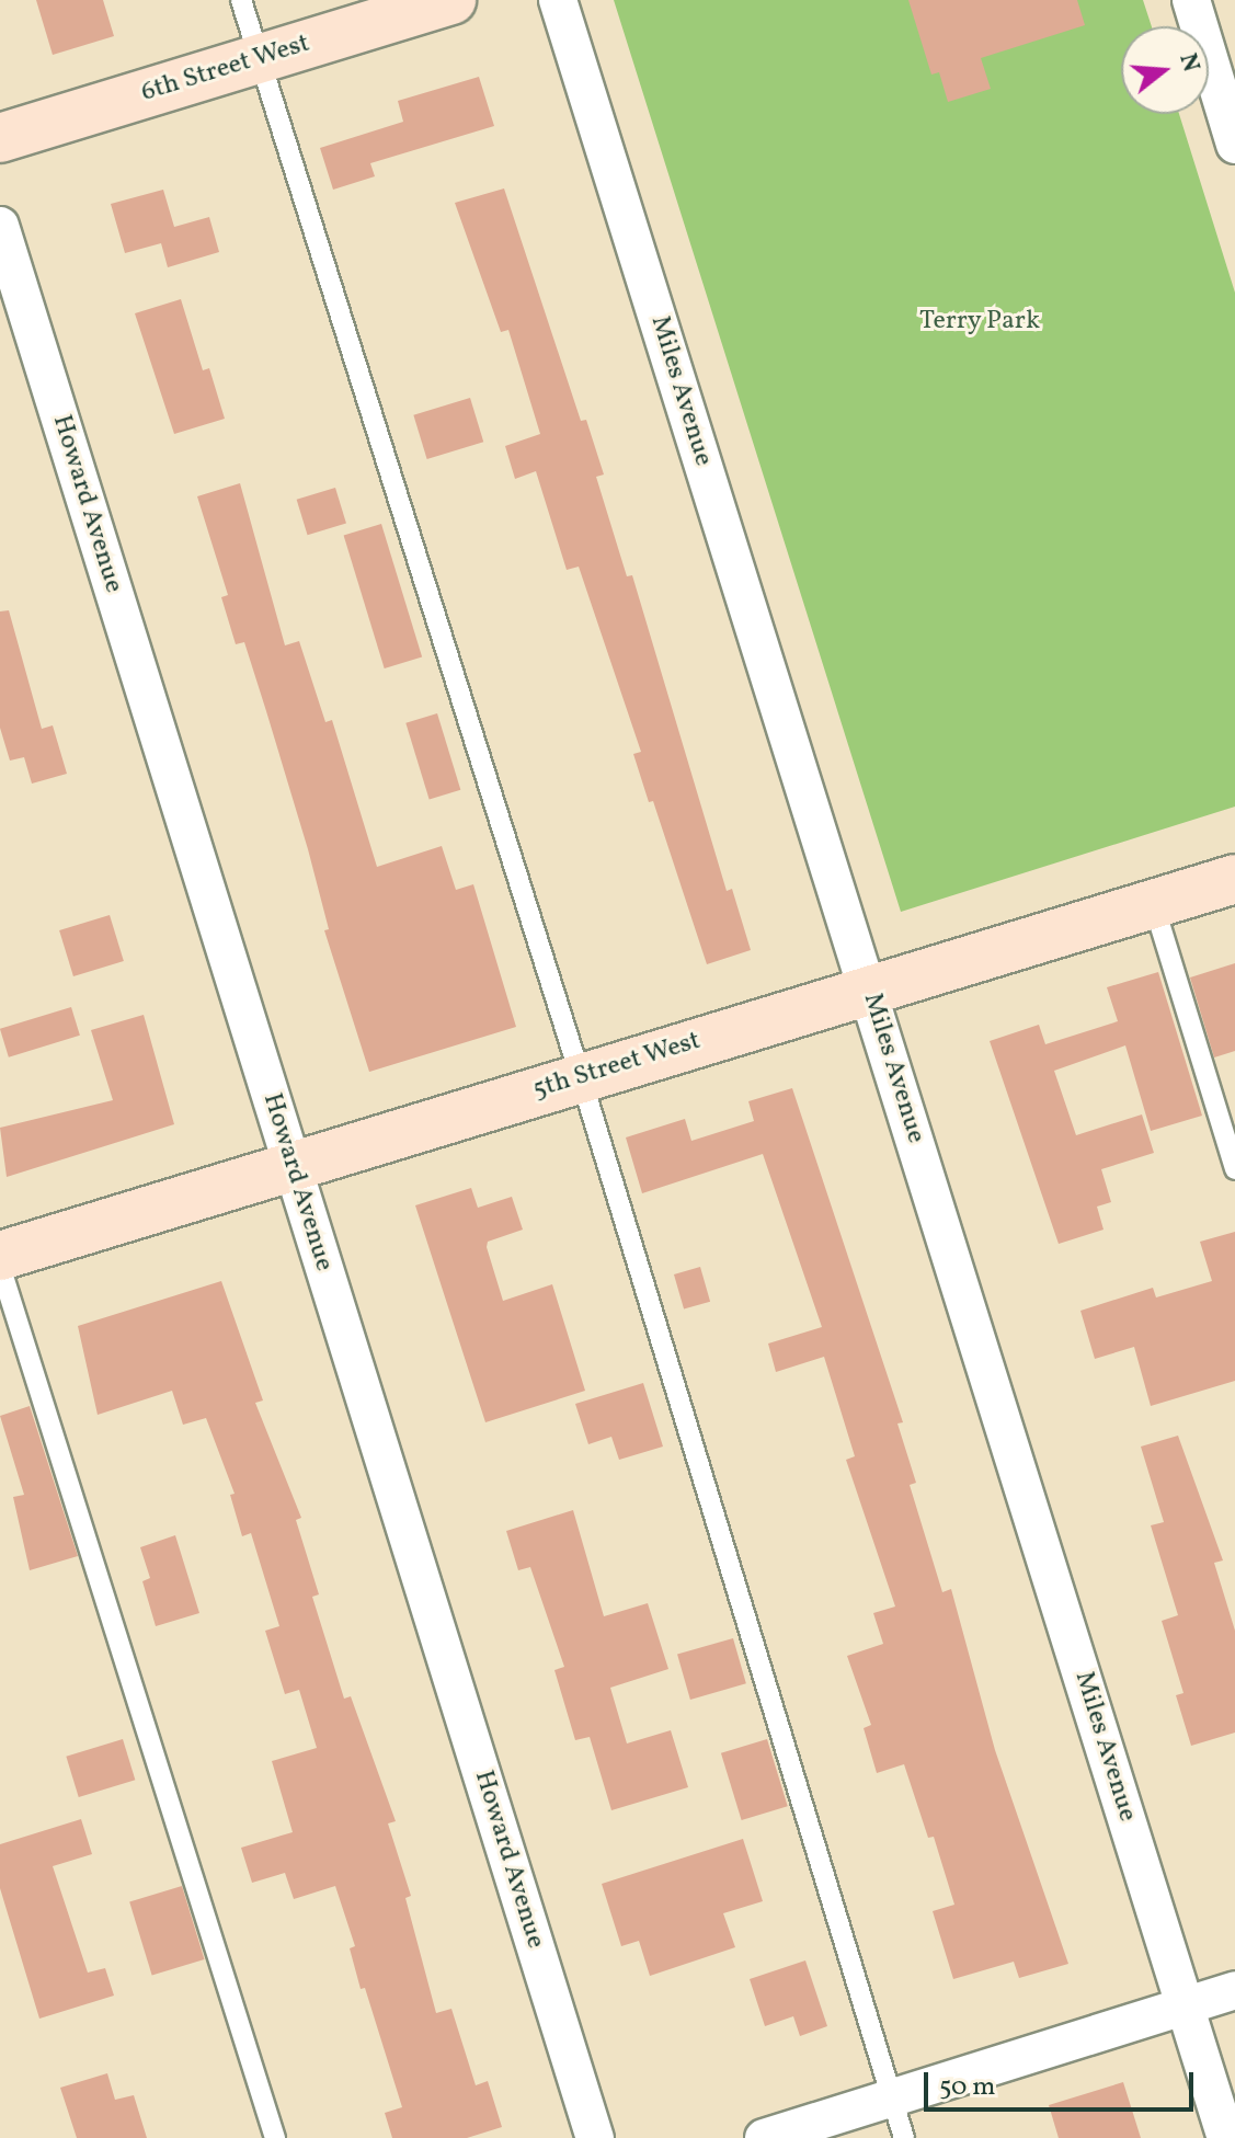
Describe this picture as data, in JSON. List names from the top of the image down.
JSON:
{
  "streets": {
    "street": [
      "6th Street West",
      "Miles Avenue",
      "Howard Avenue",
      "5th Street West"
    ]
  },
  "crossings": [
    ["Miles Avenue", "5th Street West"],
    ["Howard Avenue", "5th Street West"]
  ],
  "parks": ["Terry Park"],
  "scale_bar": "50 m",
  "north": "right"
}
